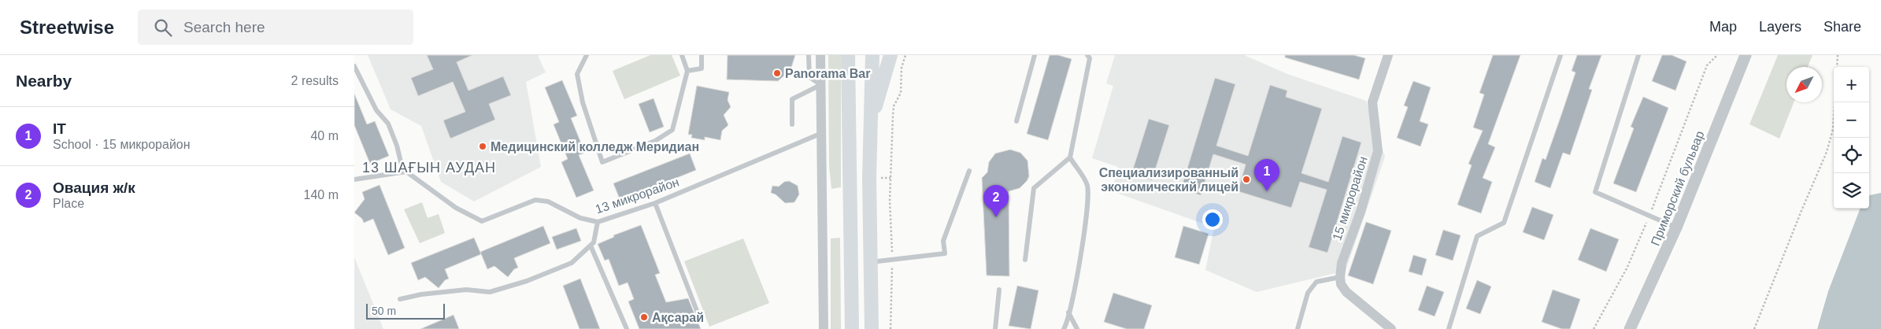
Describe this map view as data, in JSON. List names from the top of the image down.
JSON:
{
  "streets": {
    "street": ["Приморский бульвар", "15 микрорайон"],
    "lane": ["13 микрорайон"]
  },
  "districts": ["13 ШАҒЫН АУДАН"],
  "places": [
    "Panorama Bar",
    "Медицинский колледж Меридиан",
    "Специализированный экономический лицей",
    "Ақсарай"
  ],
  "scale_bar": "50 m",
  "north": "bottom left",
  "page": {
    "header": "Streetwise",
    "search": "Search here",
    "nav": ["Map", "Layers", "Share"],
    "heading": ["Nearby", "2 results"],
    "map_buttons": ["+", "−"],
    "list": [
      {
        "mark": "1",
        "name": "IT",
        "note": "School · 15 микрорайон",
        "value": "40 m"
      },
      {
        "mark": "2",
        "name": "Овация ж/к",
        "note": "Place",
        "value": "140 m"
      }
    ],
    "pins": ["1", "2"],
    "scale": "50 m"
  }
}
